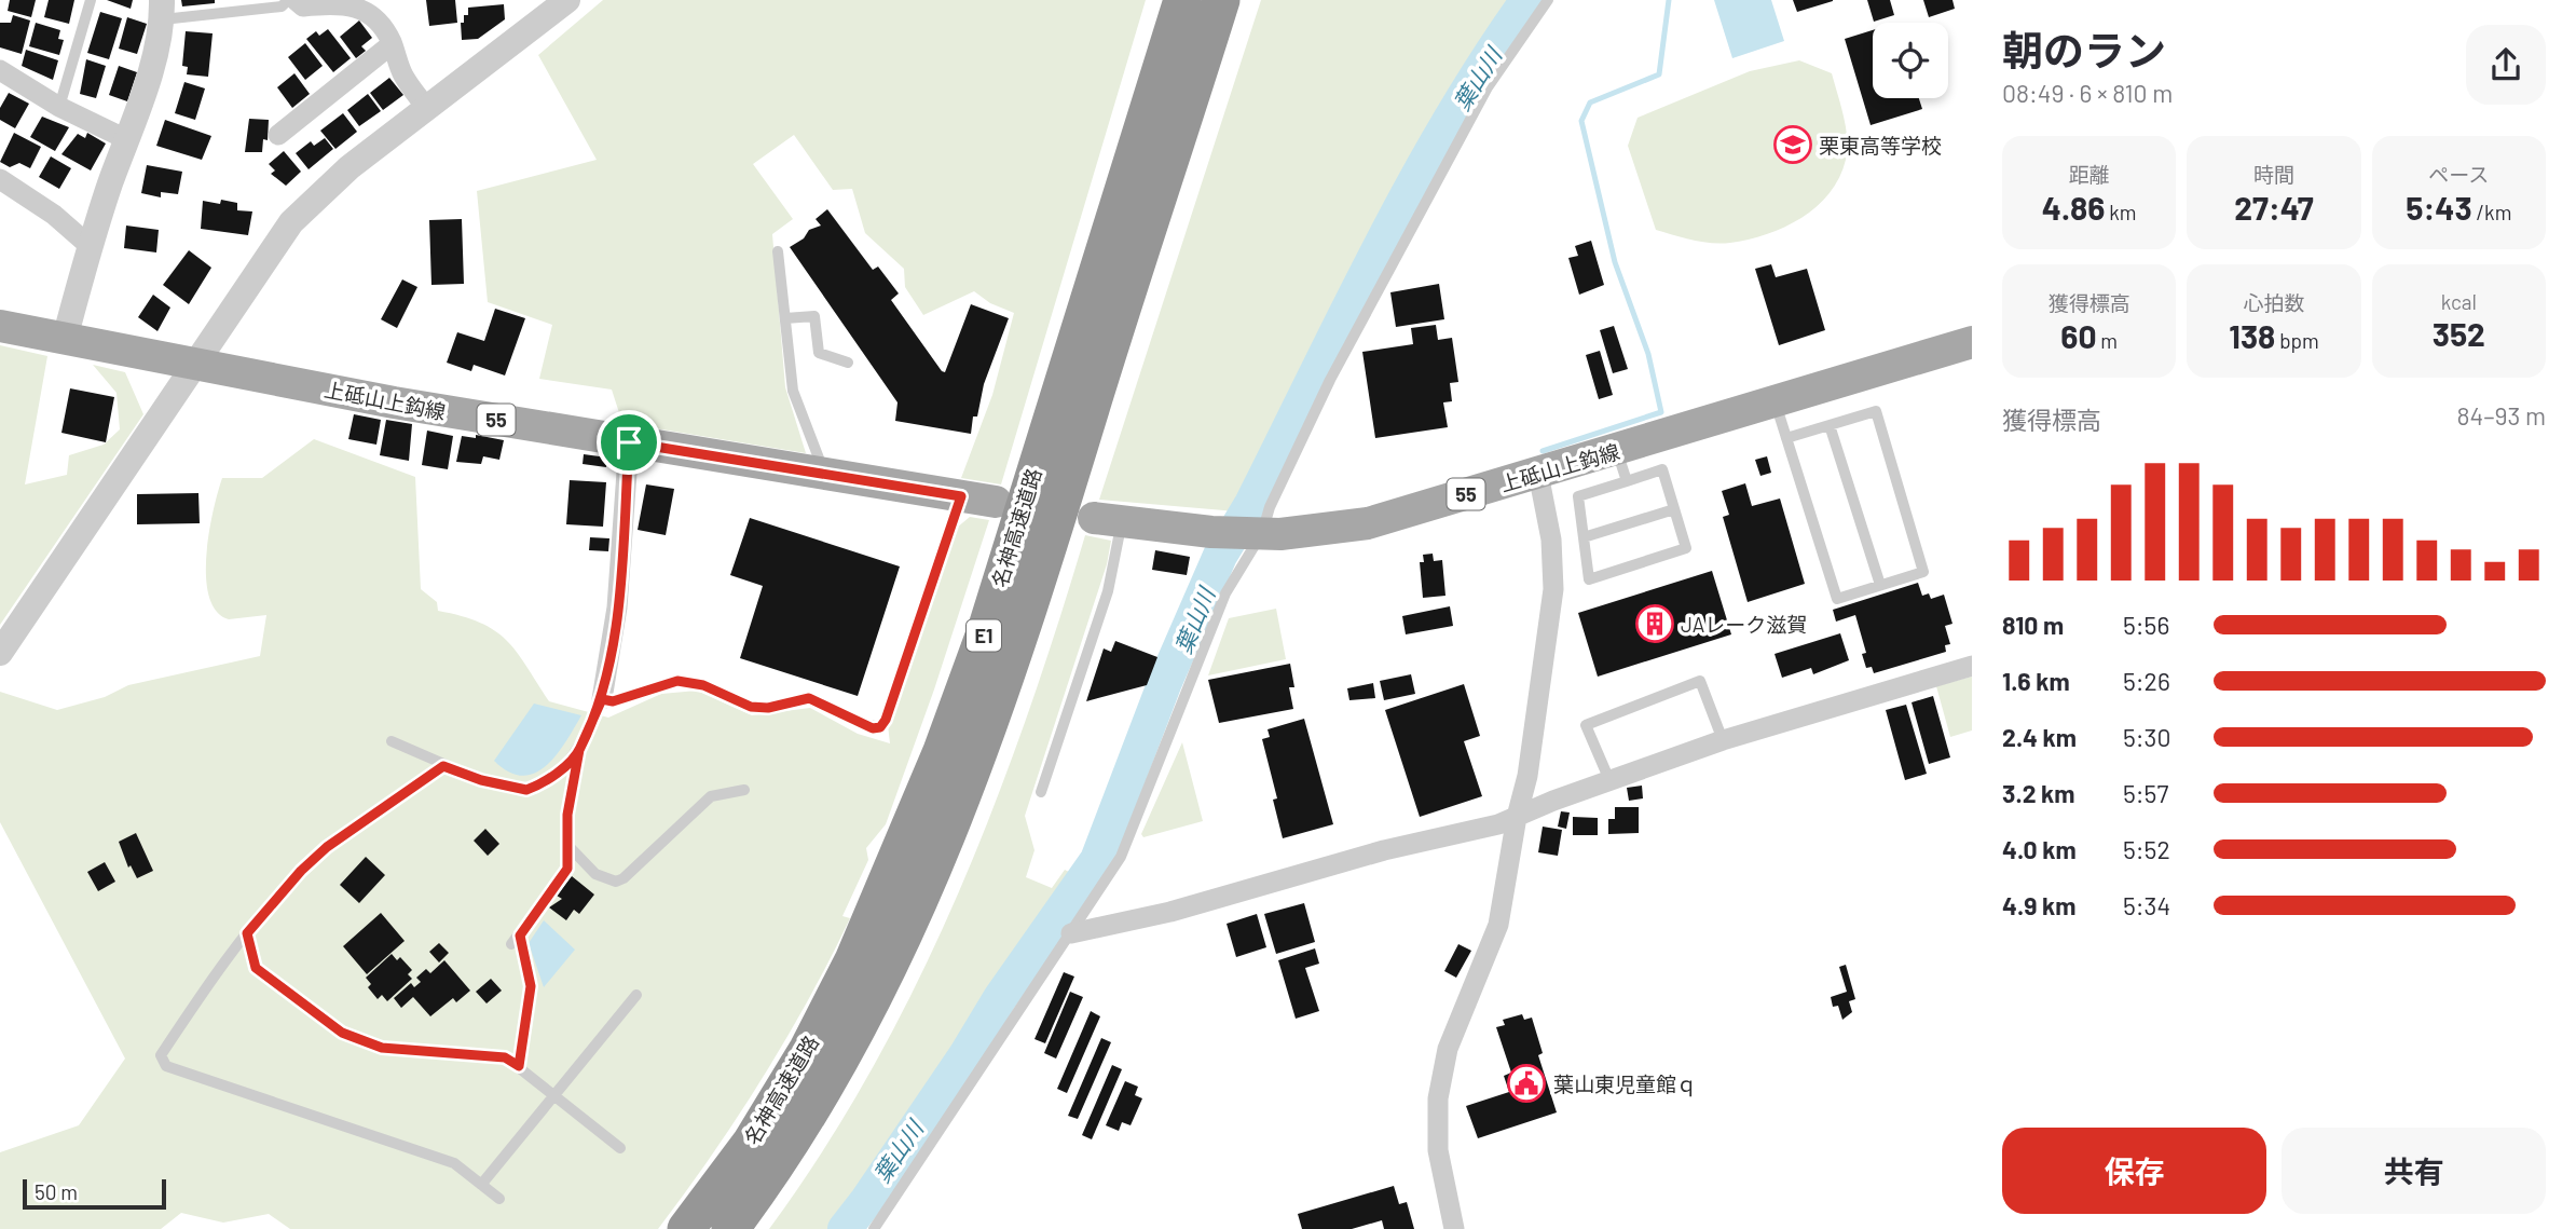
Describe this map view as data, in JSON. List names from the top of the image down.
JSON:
{
  "streets": {
    "highway": ["名神高速道路", "E1"],
    "main road": ["上砥山上鈎線", "55"]
  },
  "water": ["葉山川"],
  "places": {
    "school or university": ["栗東高等学校"],
    "building": ["JAレーク滋賀"],
    "public building": ["葉山東児童館ｑ"]
  },
  "scale_bar": "50 m",
  "page": {
    "heading": ["朝のラン", "08:49 · 6 × 810 m"],
    "stats": [
      ["距離", "4.86 km"],
      ["時間", "27:47"],
      ["ペース", "5:43 /km"],
      ["獲得標高", "60 m"],
      ["心拍数", "138 bpm"],
      ["kcal", "352"]
    ],
    "chart": ["獲得標高", "84–93 m"],
    "list": [
      {
        "name": "810 m",
        "note": "5:56"
      },
      {
        "name": "1.6 km",
        "note": "5:26"
      },
      {
        "name": "2.4 km",
        "note": "5:30"
      },
      {
        "name": "3.2 km",
        "note": "5:57"
      },
      {
        "name": "4.0 km",
        "note": "5:52"
      },
      {
        "name": "4.9 km",
        "note": "5:34"
      }
    ],
    "buttons": ["保存", "共有"],
    "scale": "50 m"
  }
}
